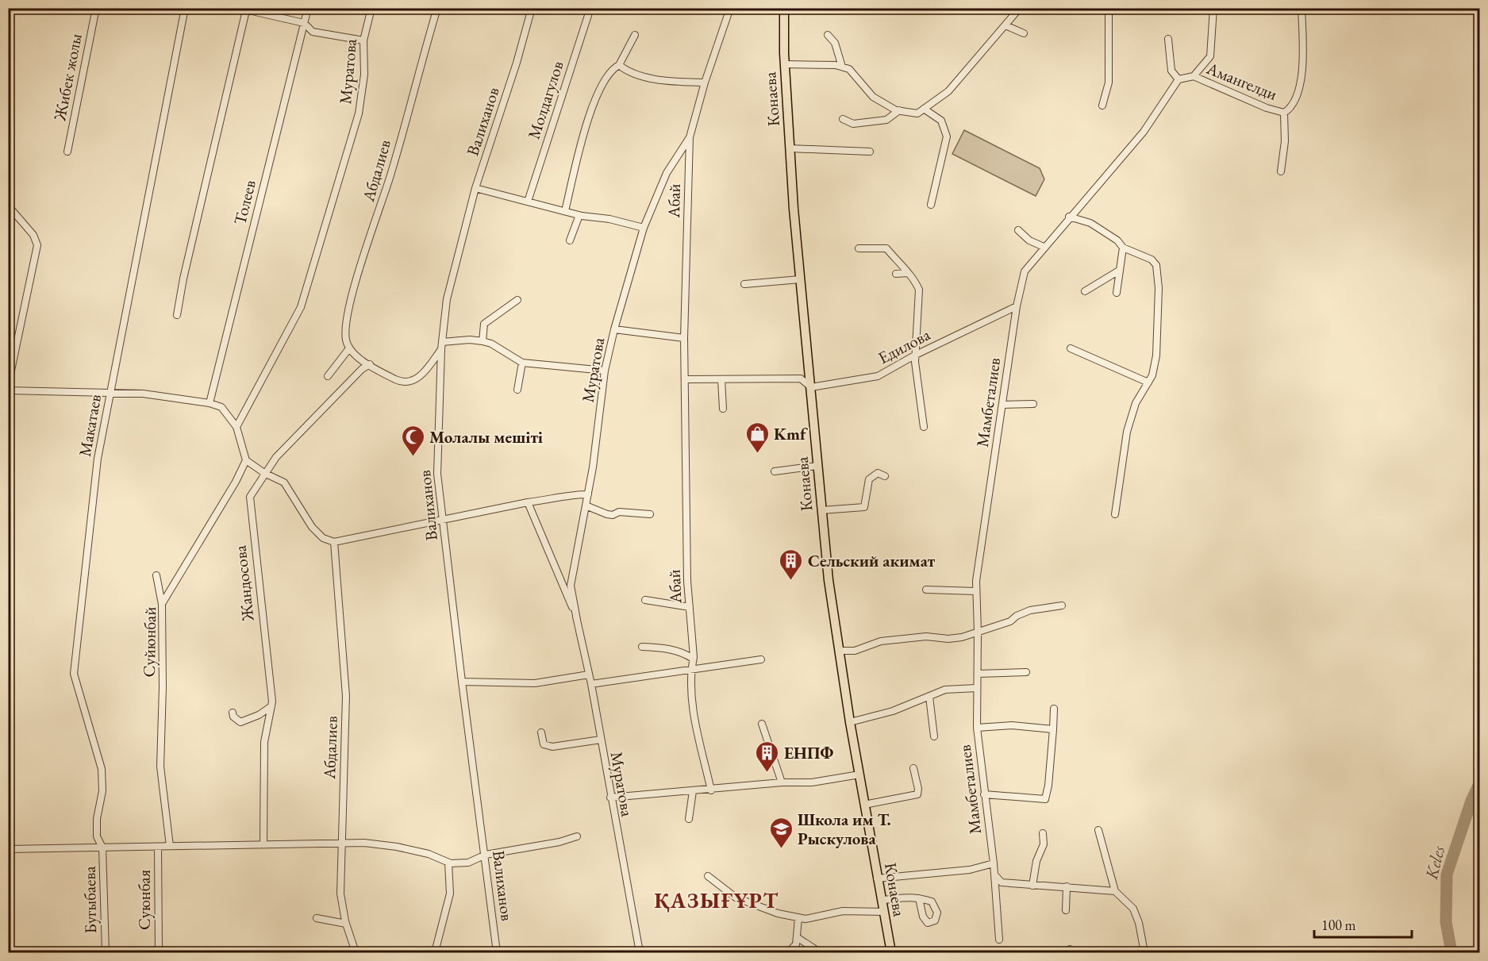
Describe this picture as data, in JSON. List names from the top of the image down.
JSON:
{
  "streets": {
    "main road": ["Конаева"],
    "street": [
      "Муратова",
      "Жибек жолы",
      "Амангелди",
      "Молдагулов",
      "Валиханов",
      "Абдалиев",
      "Абай",
      "Толеев",
      "Едилова",
      "Мамбеталиев",
      "Макатаев",
      "Жандосова",
      "Суйюнбай",
      "Бугыбаева",
      "Суюнбая"
    ]
  },
  "crossings": [
    ["Муратова", "Абай"],
    ["Конаева", "Едилова"],
    ["Едилова", "Мамбеталиев"],
    ["Макатаев", "Бугыбаева"]
  ],
  "districts": ["ҚАЗЫҒҰРТ"],
  "water": ["Keles"],
  "places": {
    "shop": ["Kmf"],
    "mosque": ["Молалы мешіті"],
    "building": ["Сельский акимат", "ЕНПФ"],
    "school or university": ["Школа им Т. Рыскулова"]
  },
  "scale_bar": "100 m"
}
